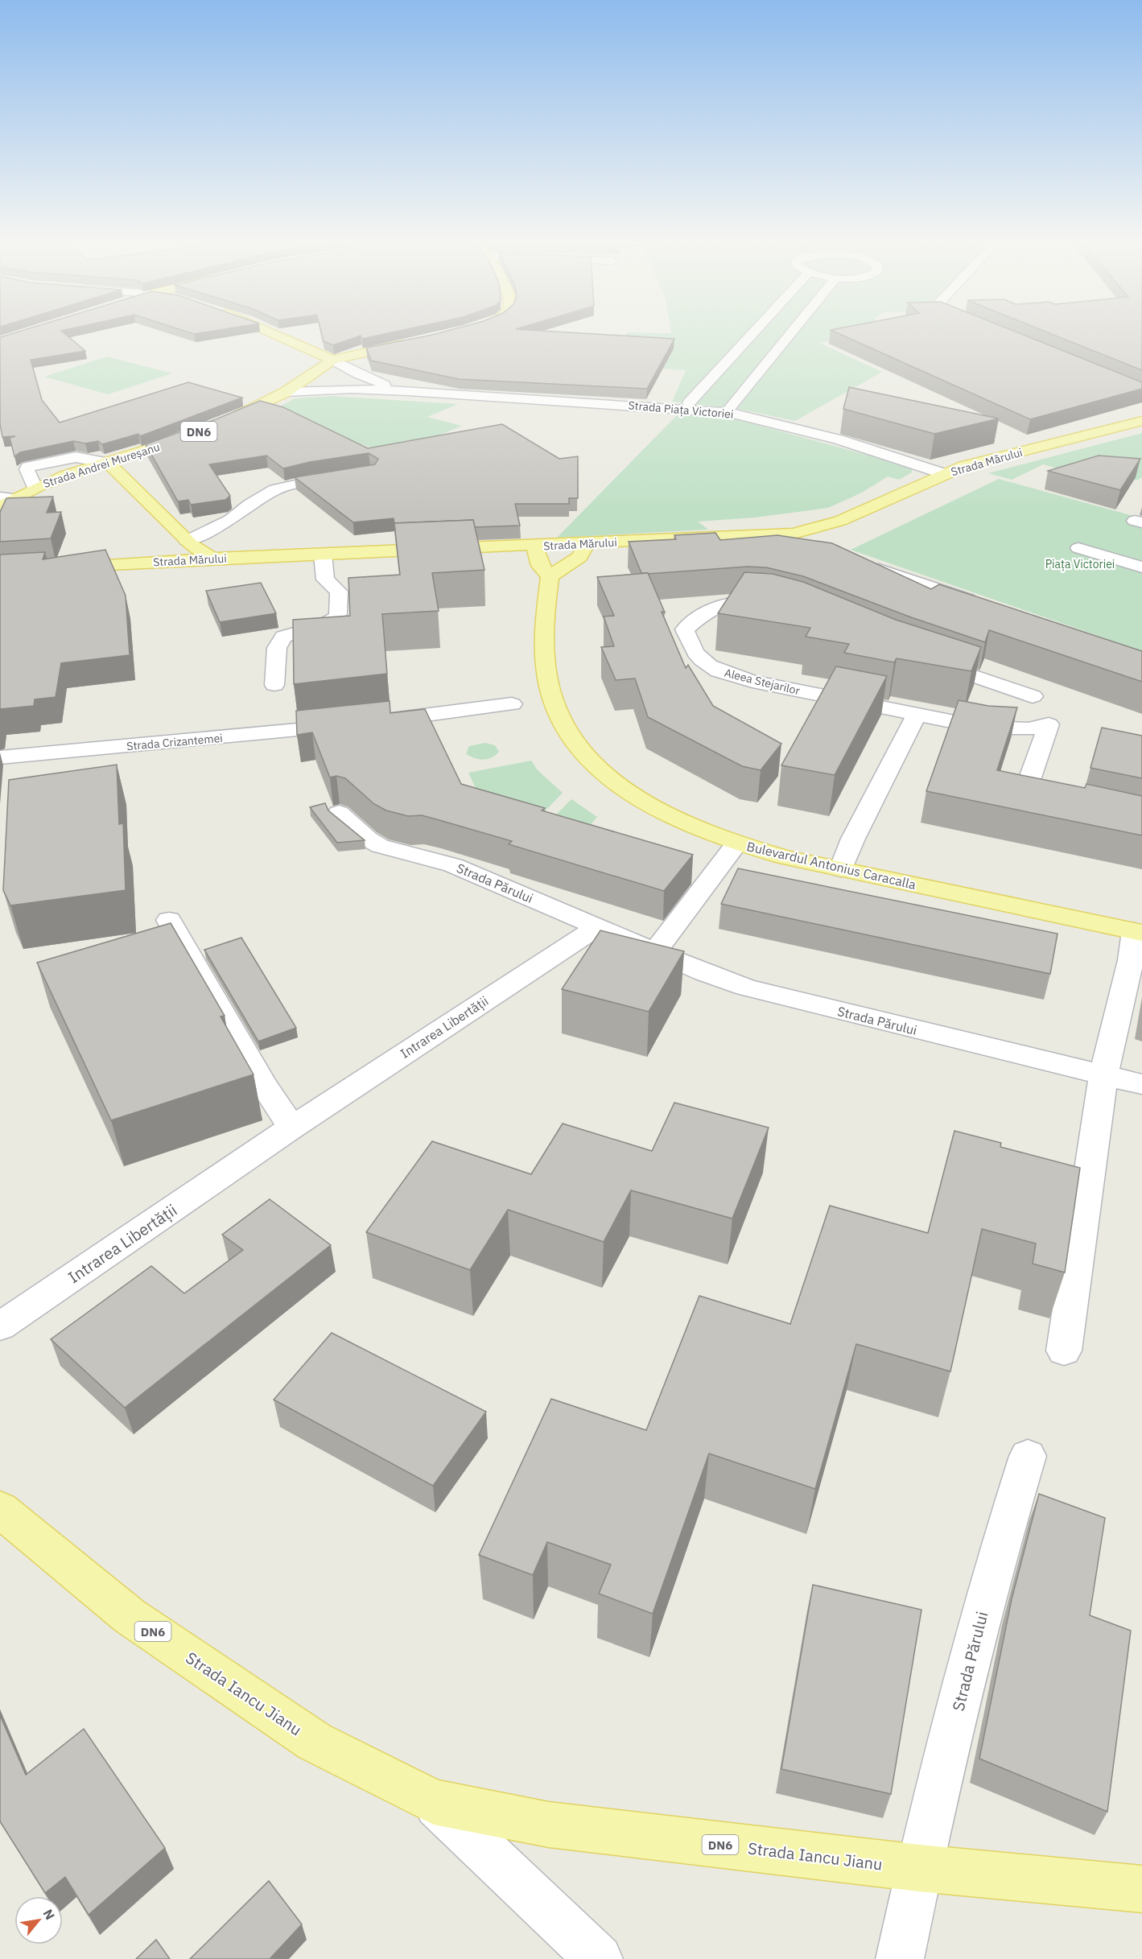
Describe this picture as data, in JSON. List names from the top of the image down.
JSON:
{
  "streets": {
    "main road": [
      "DN6",
      "Strada Mărului",
      "Strada Andrei Mureșanu",
      "Bulevardul Antonius Caracalla",
      "Strada Iancu Jianu"
    ],
    "street": [
      "Strada Piața Victoriei",
      "Aleea Stejarilor",
      "Strada Crizantemei",
      "Strada Părului",
      "Intrarea Libertății"
    ]
  },
  "crossings": [
    ["Strada Piața Victoriei", "DN6"],
    ["Strada Piața Victoriei", "Strada Mărului"],
    ["Strada Părului", "Intrarea Libertății"],
    ["Strada Părului", "Strada Iancu Jianu"]
  ],
  "parks": ["Piața Victoriei"],
  "north": "top right"
}
